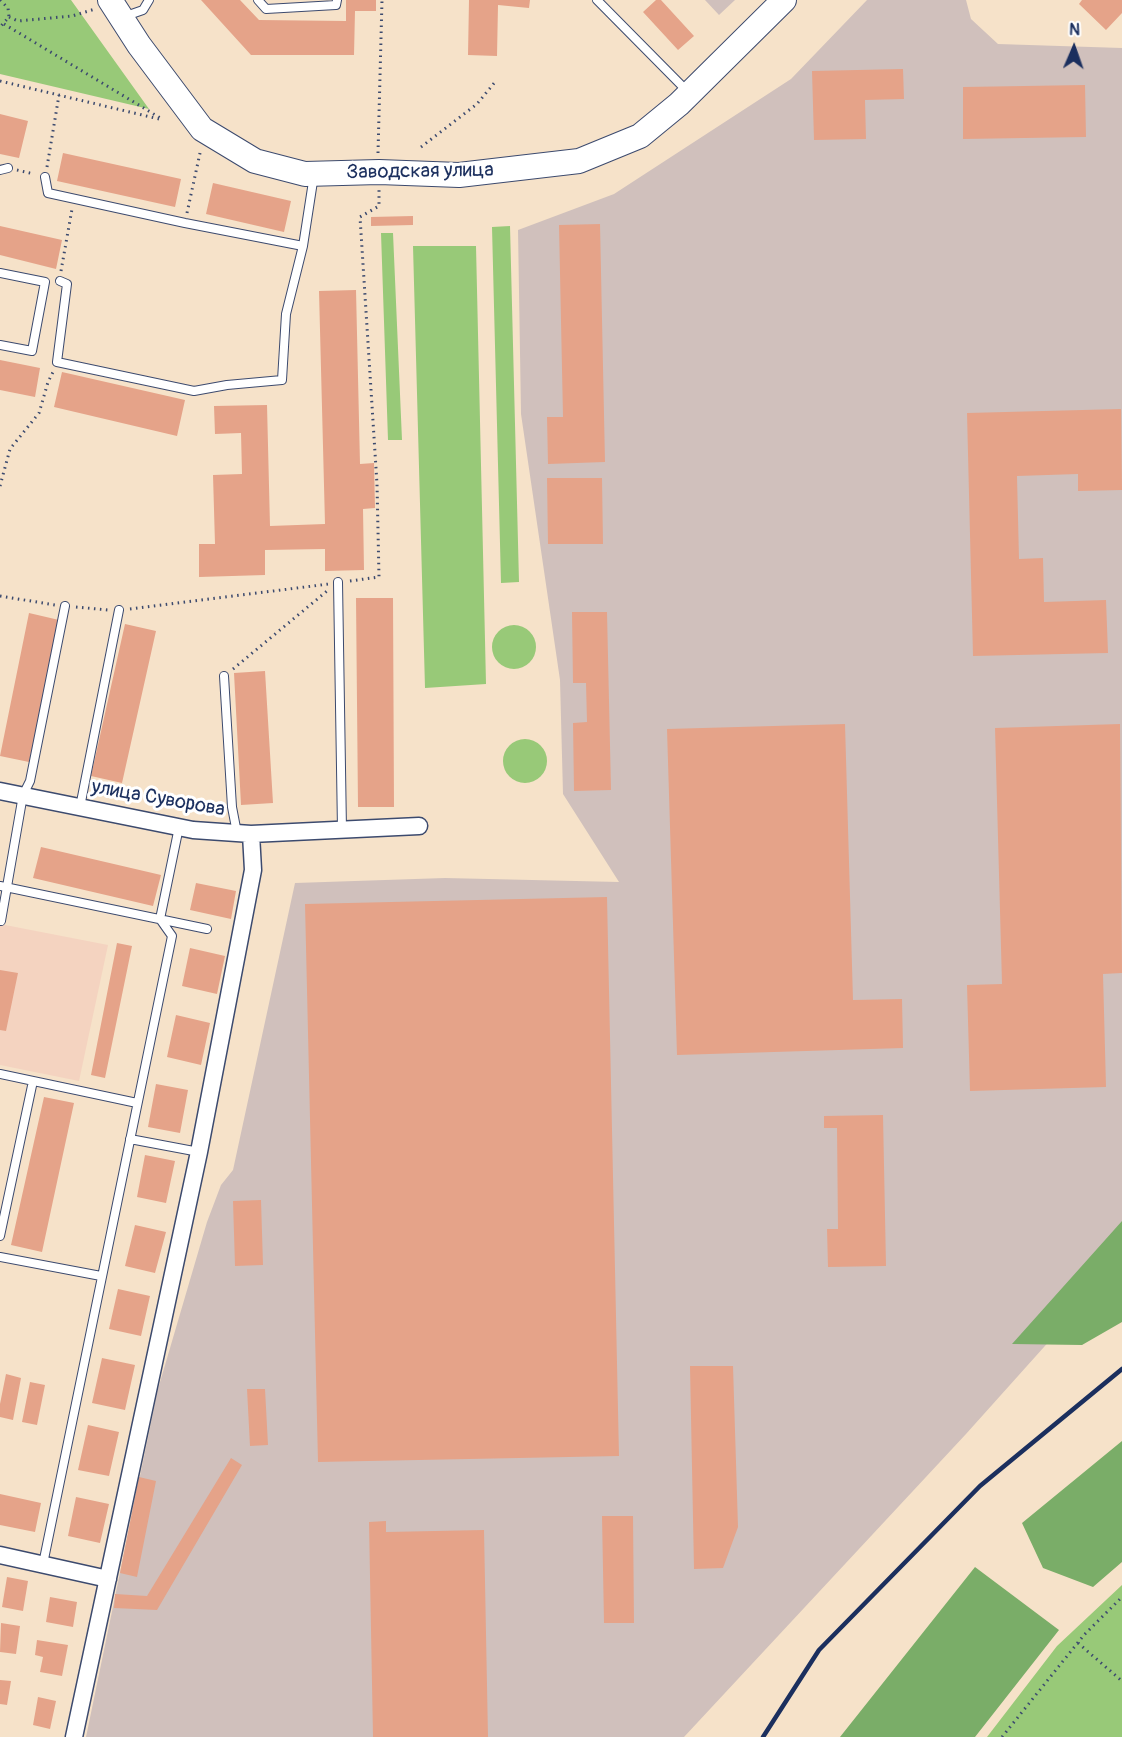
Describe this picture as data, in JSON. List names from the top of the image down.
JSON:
{
  "streets": {
    "main road": ["Заводская улица"],
    "street": ["улица Суворова"]
  },
  "north": "top"
}
